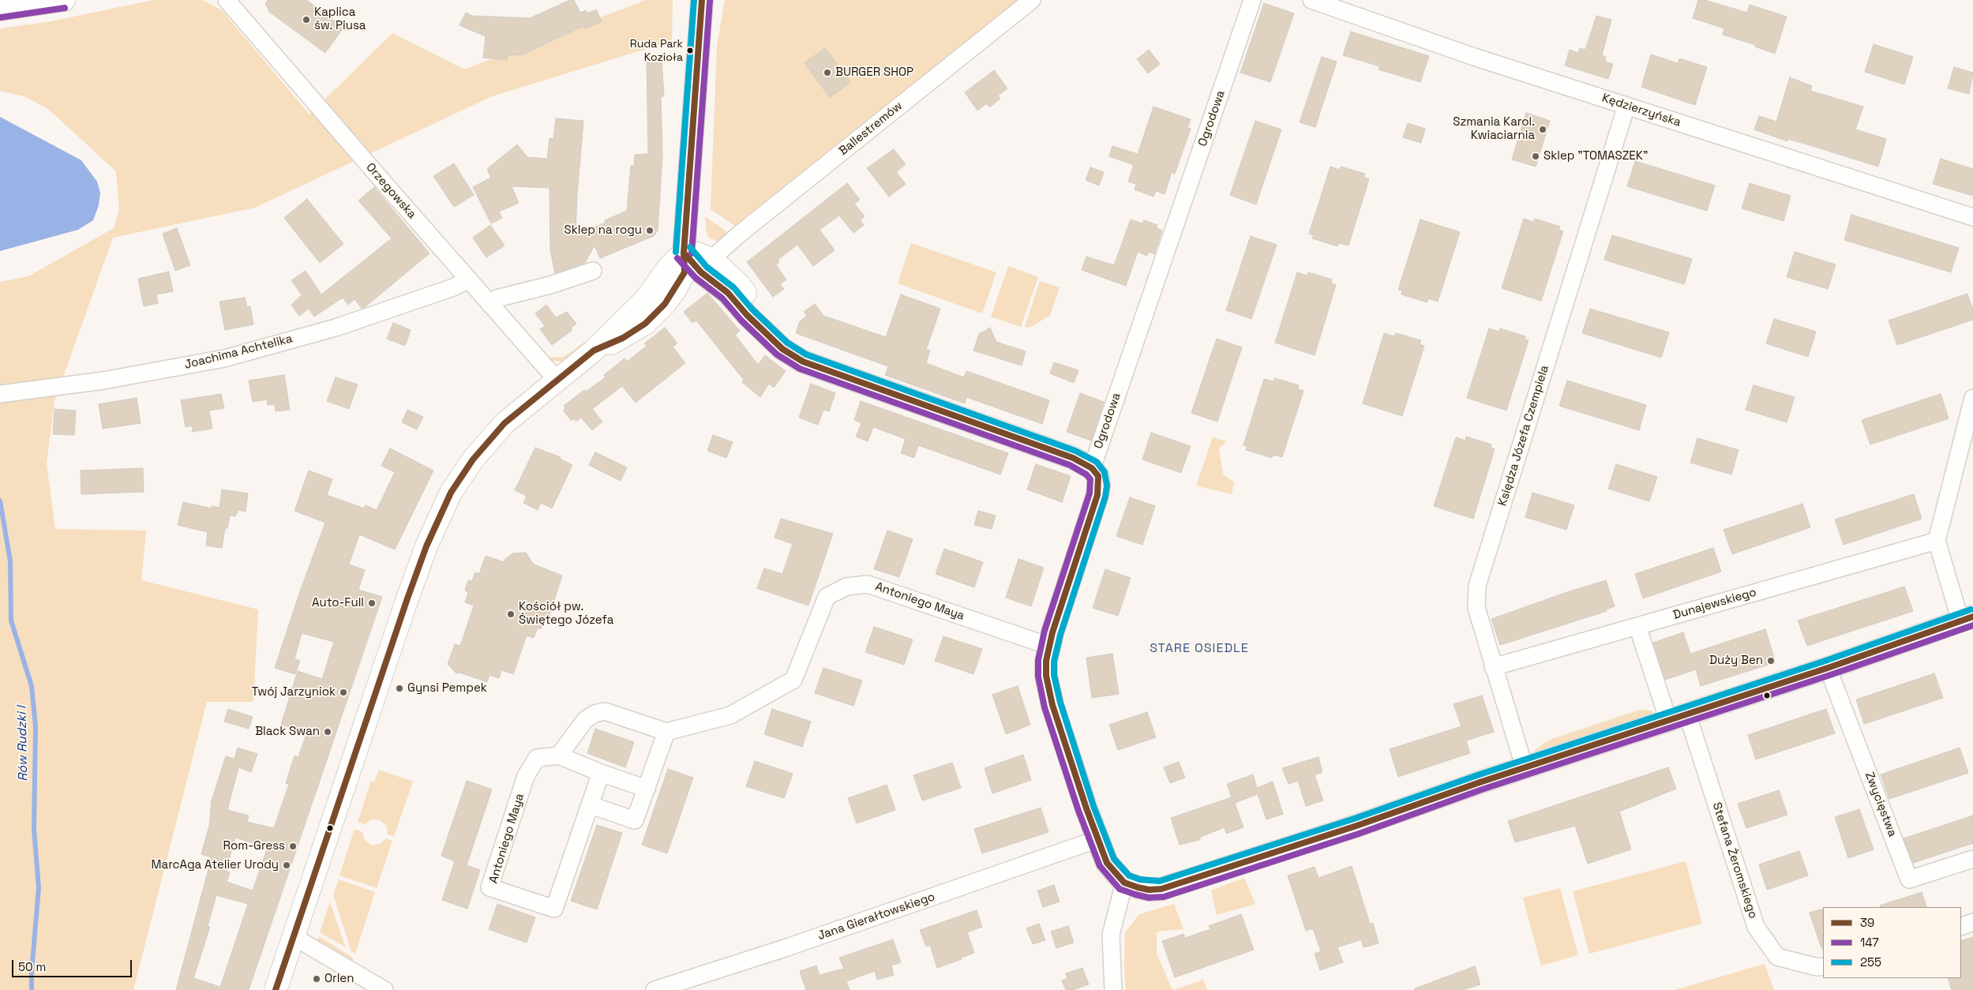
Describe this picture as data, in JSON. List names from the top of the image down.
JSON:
{
  "streets": {
    "street": [
      "Kędzierzyńska",
      "Ogrodowa",
      "Ballestremów",
      "Orzegowska",
      "Joachima Achtelika",
      "Księdza Józefa Czempiela",
      "Antoniego Maya",
      "Dunajewskiego",
      "Zwycięstwa",
      "Stefana Żeromskiego",
      "Jana Gierałtowskiego"
    ]
  },
  "crossings": [
    ["Kędzierzyńska", "Księdza Józefa Czempiela"],
    ["Orzegowska", "Joachima Achtelika"],
    ["Księdza Józefa Czempiela", "Dunajewskiego"],
    ["Dunajewskiego", "Stefana Żeromskiego"]
  ],
  "districts": ["STARE OSIEDLE"],
  "water": ["Rów Rudzki I"],
  "places": [
    "Kaplica św. Piusa",
    "Ruda Park Kozioła",
    "BURGER SHOP",
    "Szmania Karol. Kwiaciarnia",
    "Sklep \"TOMASZEK\"",
    "Sklep na rogu",
    "Auto-Full",
    "Kościół pw. Świętego Józefa",
    "Duży Ben",
    "Gynsi Pempek",
    "Twój Jarzyniok",
    "Black Swan",
    "Rom-Gress",
    "MarcAga Atelier Urody",
    "Orlen"
  ],
  "lines": ["transit line 39", "transit line 255", "transit line 147"],
  "legend": ["39", "147", "255"],
  "scale_bar": "50 m"
}
